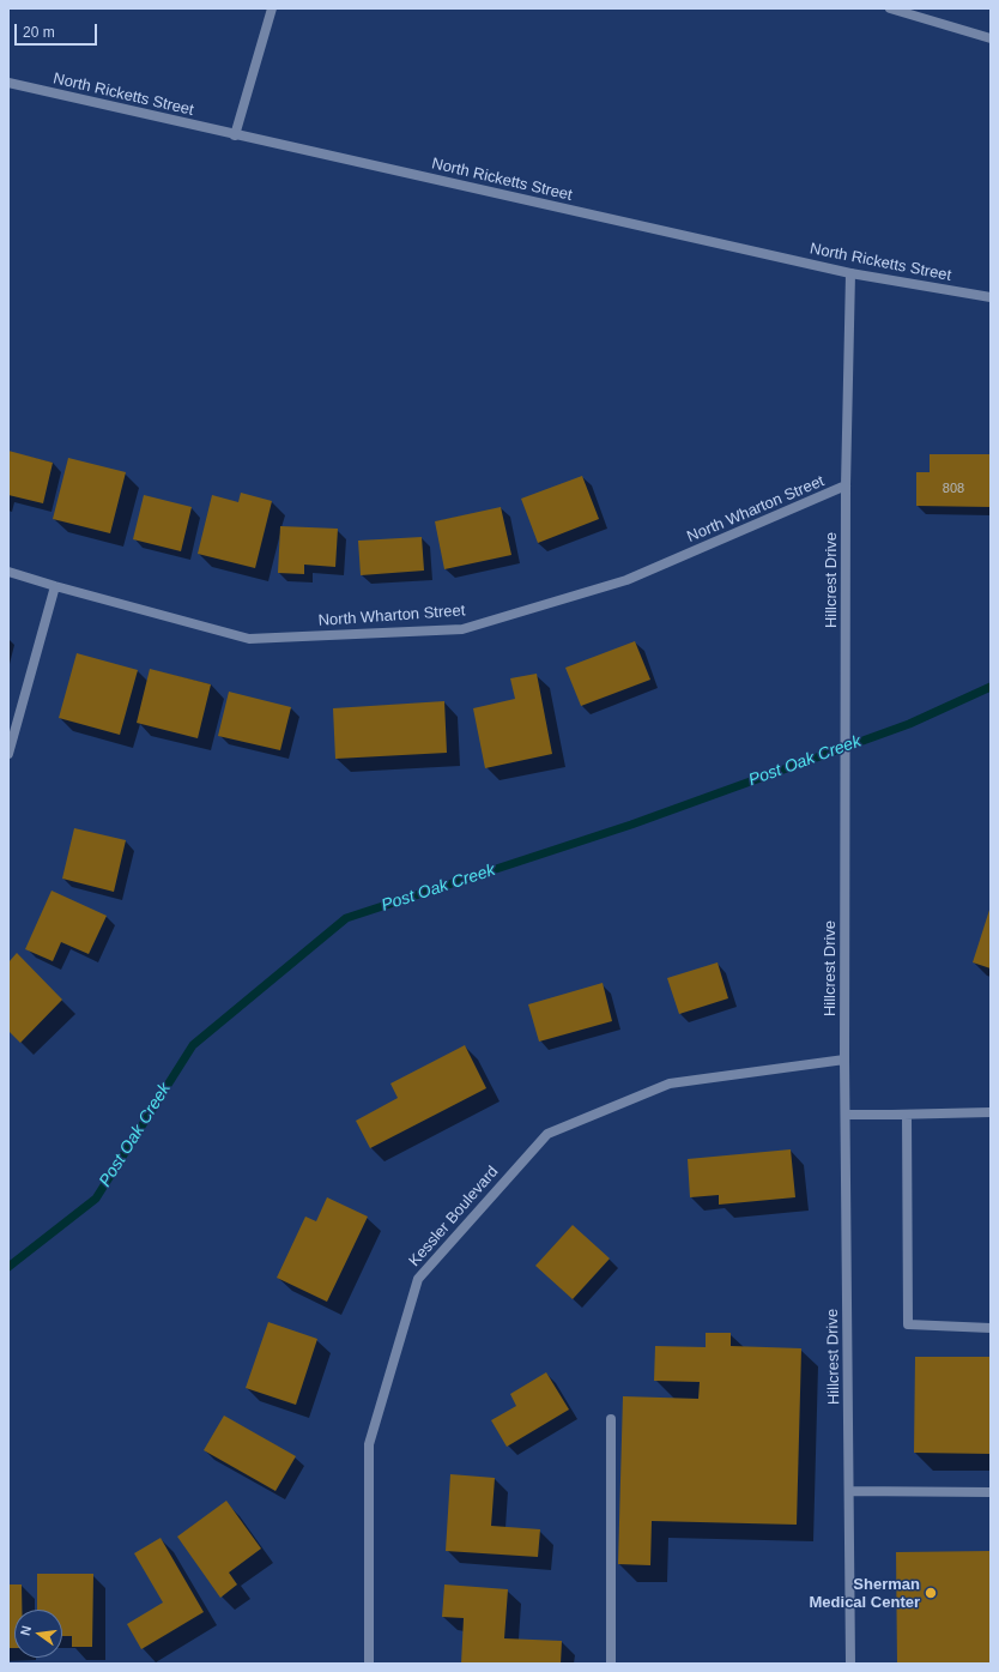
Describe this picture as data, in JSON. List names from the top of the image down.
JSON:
{
  "streets": {
    "street": [
      "North Ricketts Street",
      "North Wharton Street",
      "Hillcrest Drive",
      "Kessler Boulevard"
    ]
  },
  "crossings": [
    ["North Ricketts Street", "Hillcrest Drive"],
    ["North Wharton Street", "Hillcrest Drive"],
    ["Hillcrest Drive", "Kessler Boulevard"]
  ],
  "water": ["Post Oak Creek"],
  "places": ["Sherman Medical Center"],
  "house_numbers": ["808"],
  "scale_bar": "20 m",
  "north": "left"
}
